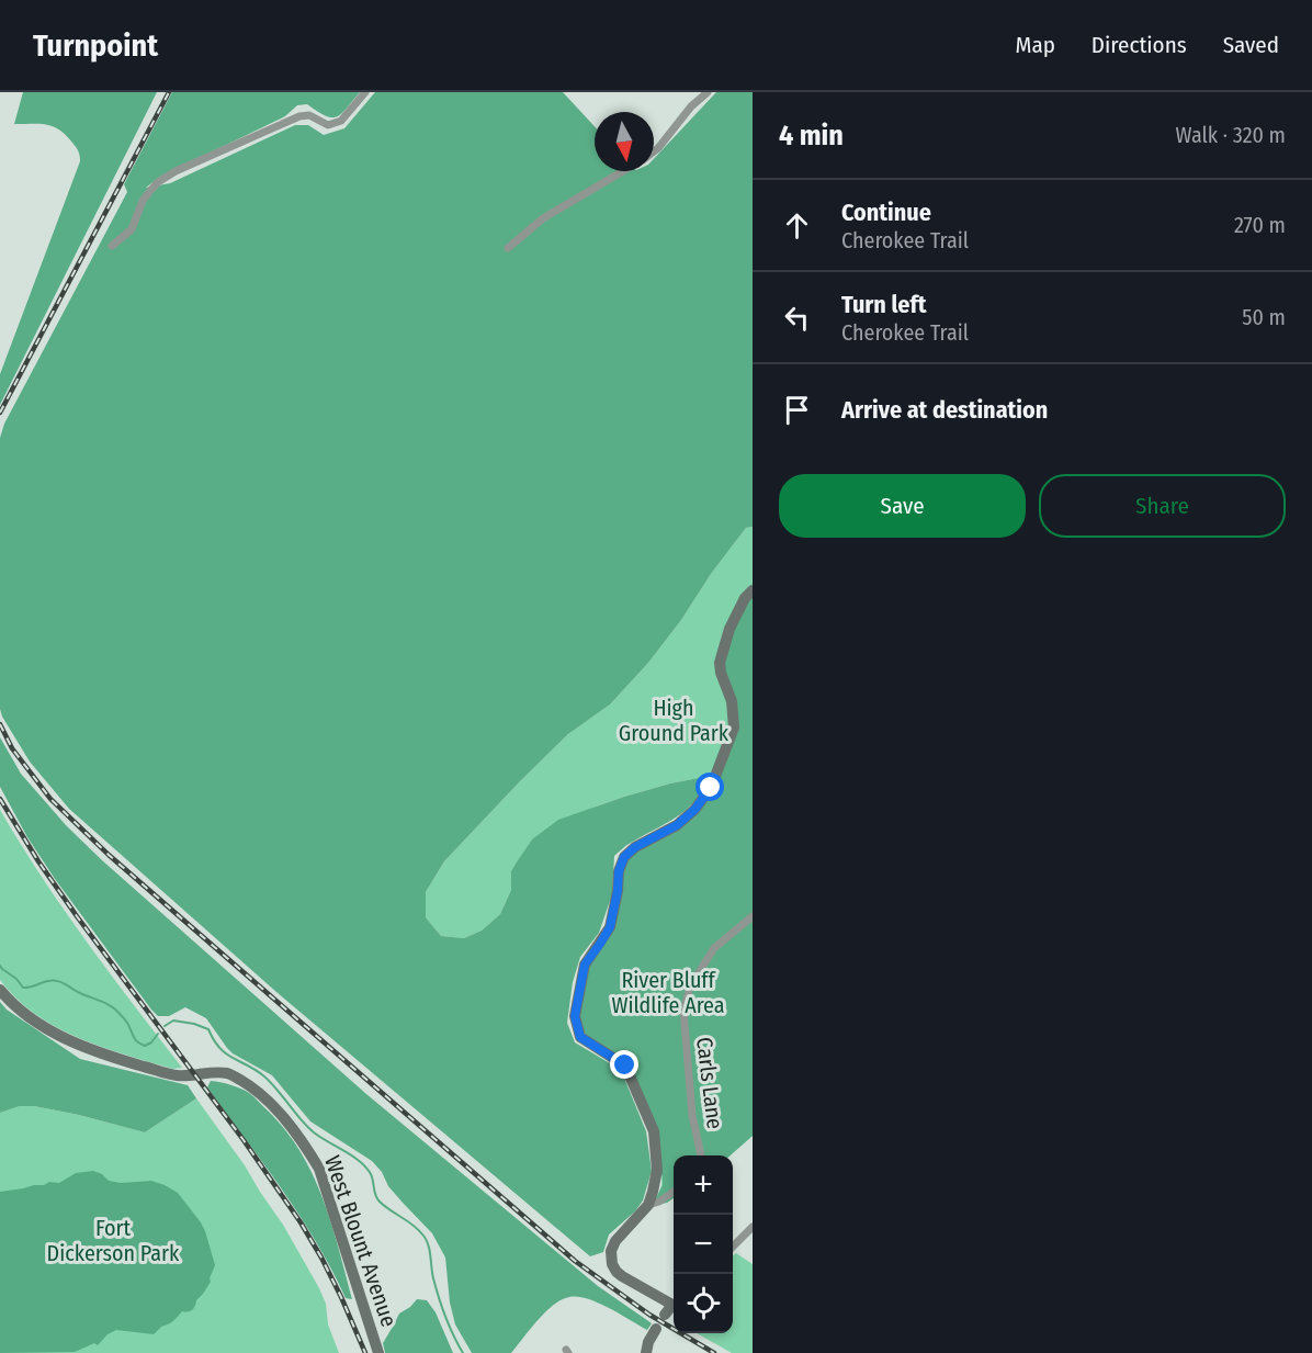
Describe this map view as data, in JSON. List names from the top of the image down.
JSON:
{
  "streets": {
    "street": ["Carls Lane", "West Blount Avenue"]
  },
  "parks": ["High Ground Park", "River Bluff Wildlife Area", "Fort Dickerson Park"],
  "north": "bottom",
  "page": {
    "header": "Turnpoint",
    "nav": ["Map", "Directions", "Saved"],
    "heading": ["4 min", "Walk · 320 m"],
    "list": [
      ["Continue", "Cherokee Trail", "270 m"],
      ["Turn left", "Cherokee Trail", "50 m"],
      "Arrive at destination"
    ],
    "buttons": ["Save", "Share"],
    "map_buttons": ["+", "−"]
  }
}
